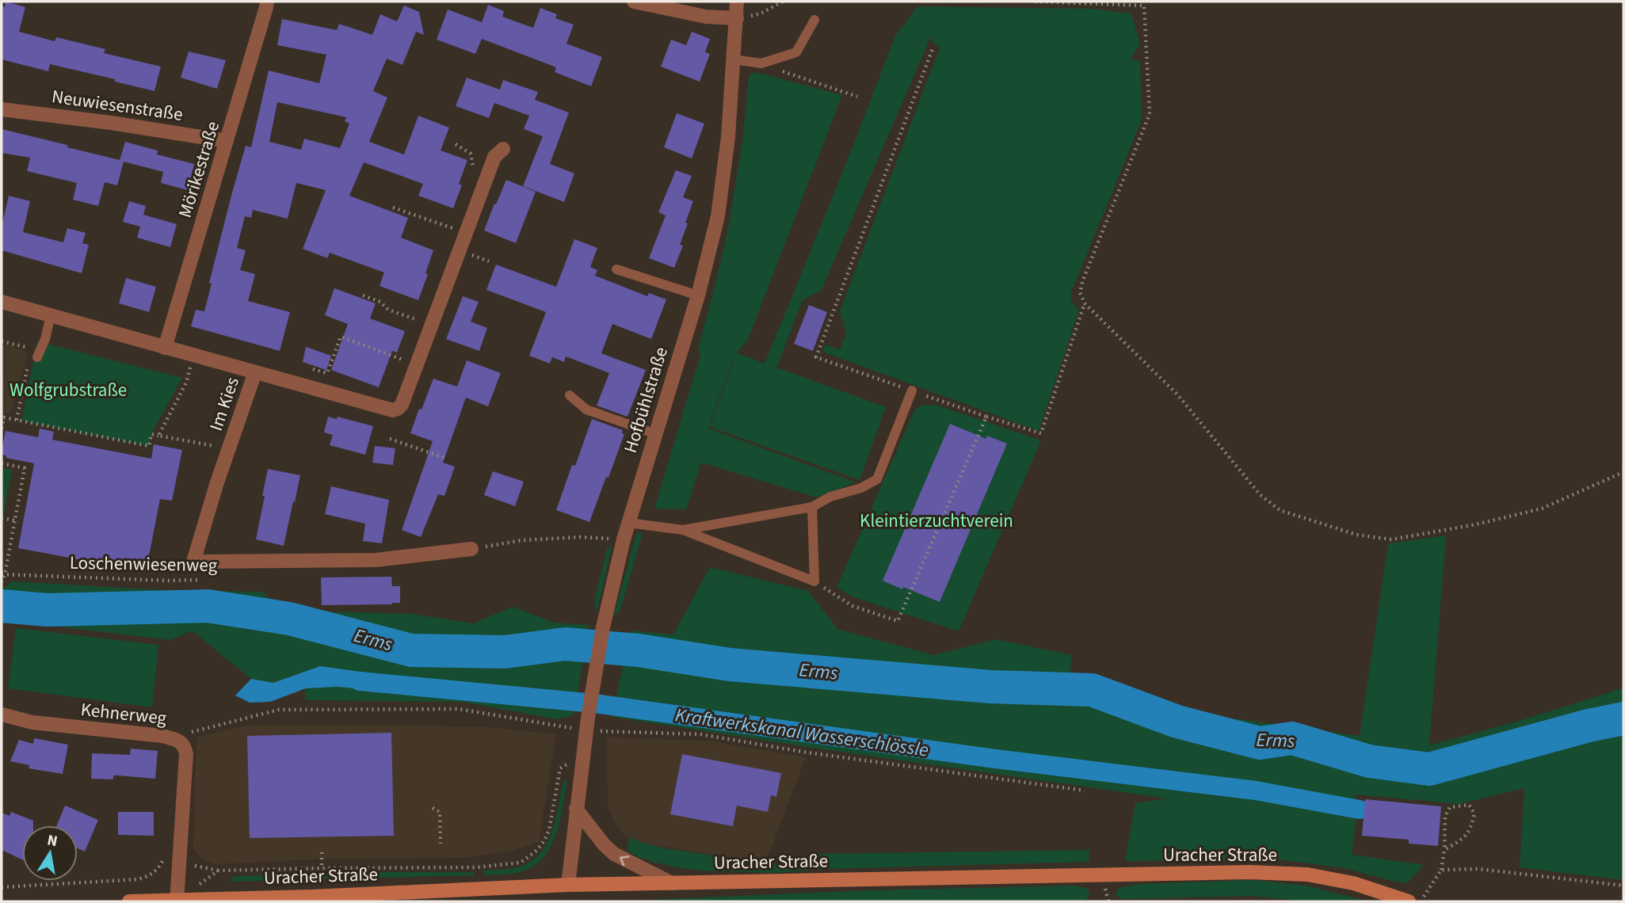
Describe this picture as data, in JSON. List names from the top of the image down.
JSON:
{
  "streets": {
    "street": [
      "Neuwiesenstraße",
      "Mörikestraße",
      "Hofbühlstraße",
      "Im Kies",
      "Kehnerweg",
      "Uracher Straße"
    ],
    "path": ["Loschenwiesenweg"]
  },
  "crossings": [
    ["Neuwiesenstraße", "Mörikestraße"],
    ["Hofbühlstraße", "Uracher Straße"],
    ["Kehnerweg", "Uracher Straße"]
  ],
  "water": ["Erms", "Kraftwerkskanal Wasserschlössle"],
  "parks": ["Wolfgrubstraße", "Kleintierzuchtverein"],
  "north": "top"
}
